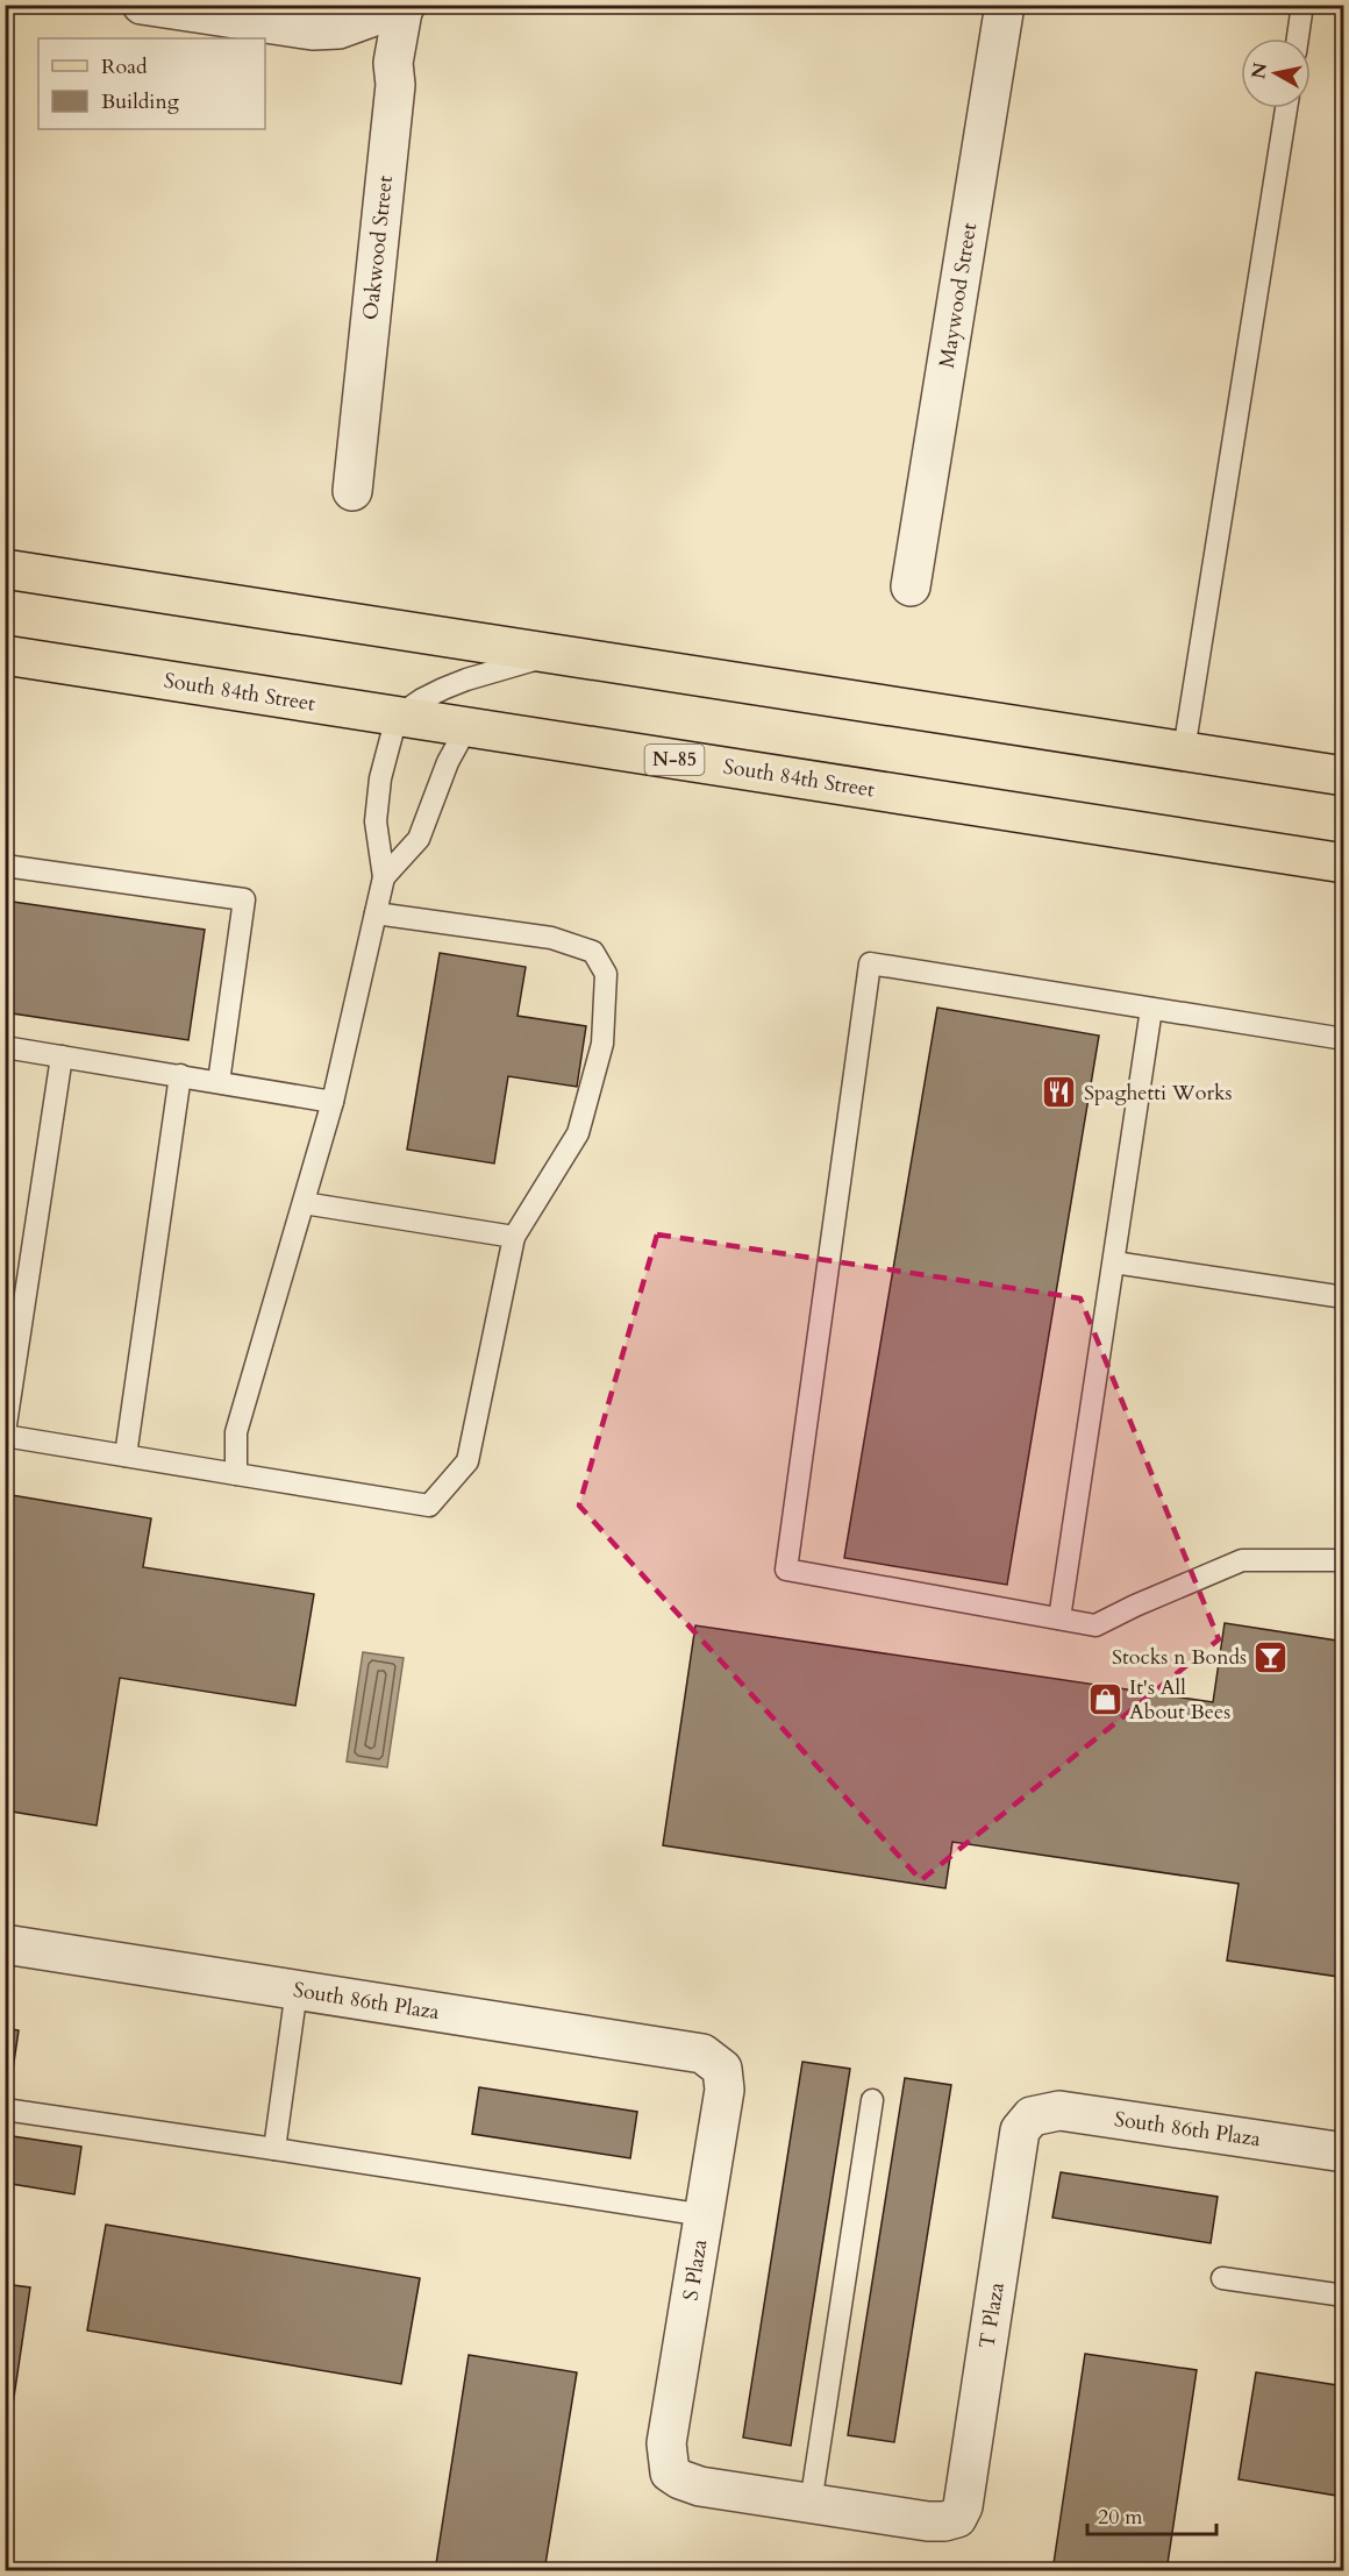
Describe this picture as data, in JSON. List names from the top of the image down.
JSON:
{
  "streets": {
    "main road": ["South 84th Street", "N-85"],
    "street": [
      "Oakwood Street",
      "Maywood Street",
      "South 86th Plaza",
      "S Plaza",
      "T Plaza"
    ]
  },
  "crossings": [
    ["South 86th Plaza", "S Plaza"],
    ["South 86th Plaza", "T Plaza"],
    ["S Plaza", "T Plaza"]
  ],
  "places": {
    "restaurant": ["Spaghetti Works"],
    "bar": ["Stocks n Bonds"],
    "shop": ["It's All About Bees"]
  },
  "legend": ["Road", "Building"],
  "scale_bar": "20 m",
  "north": "left"
}
